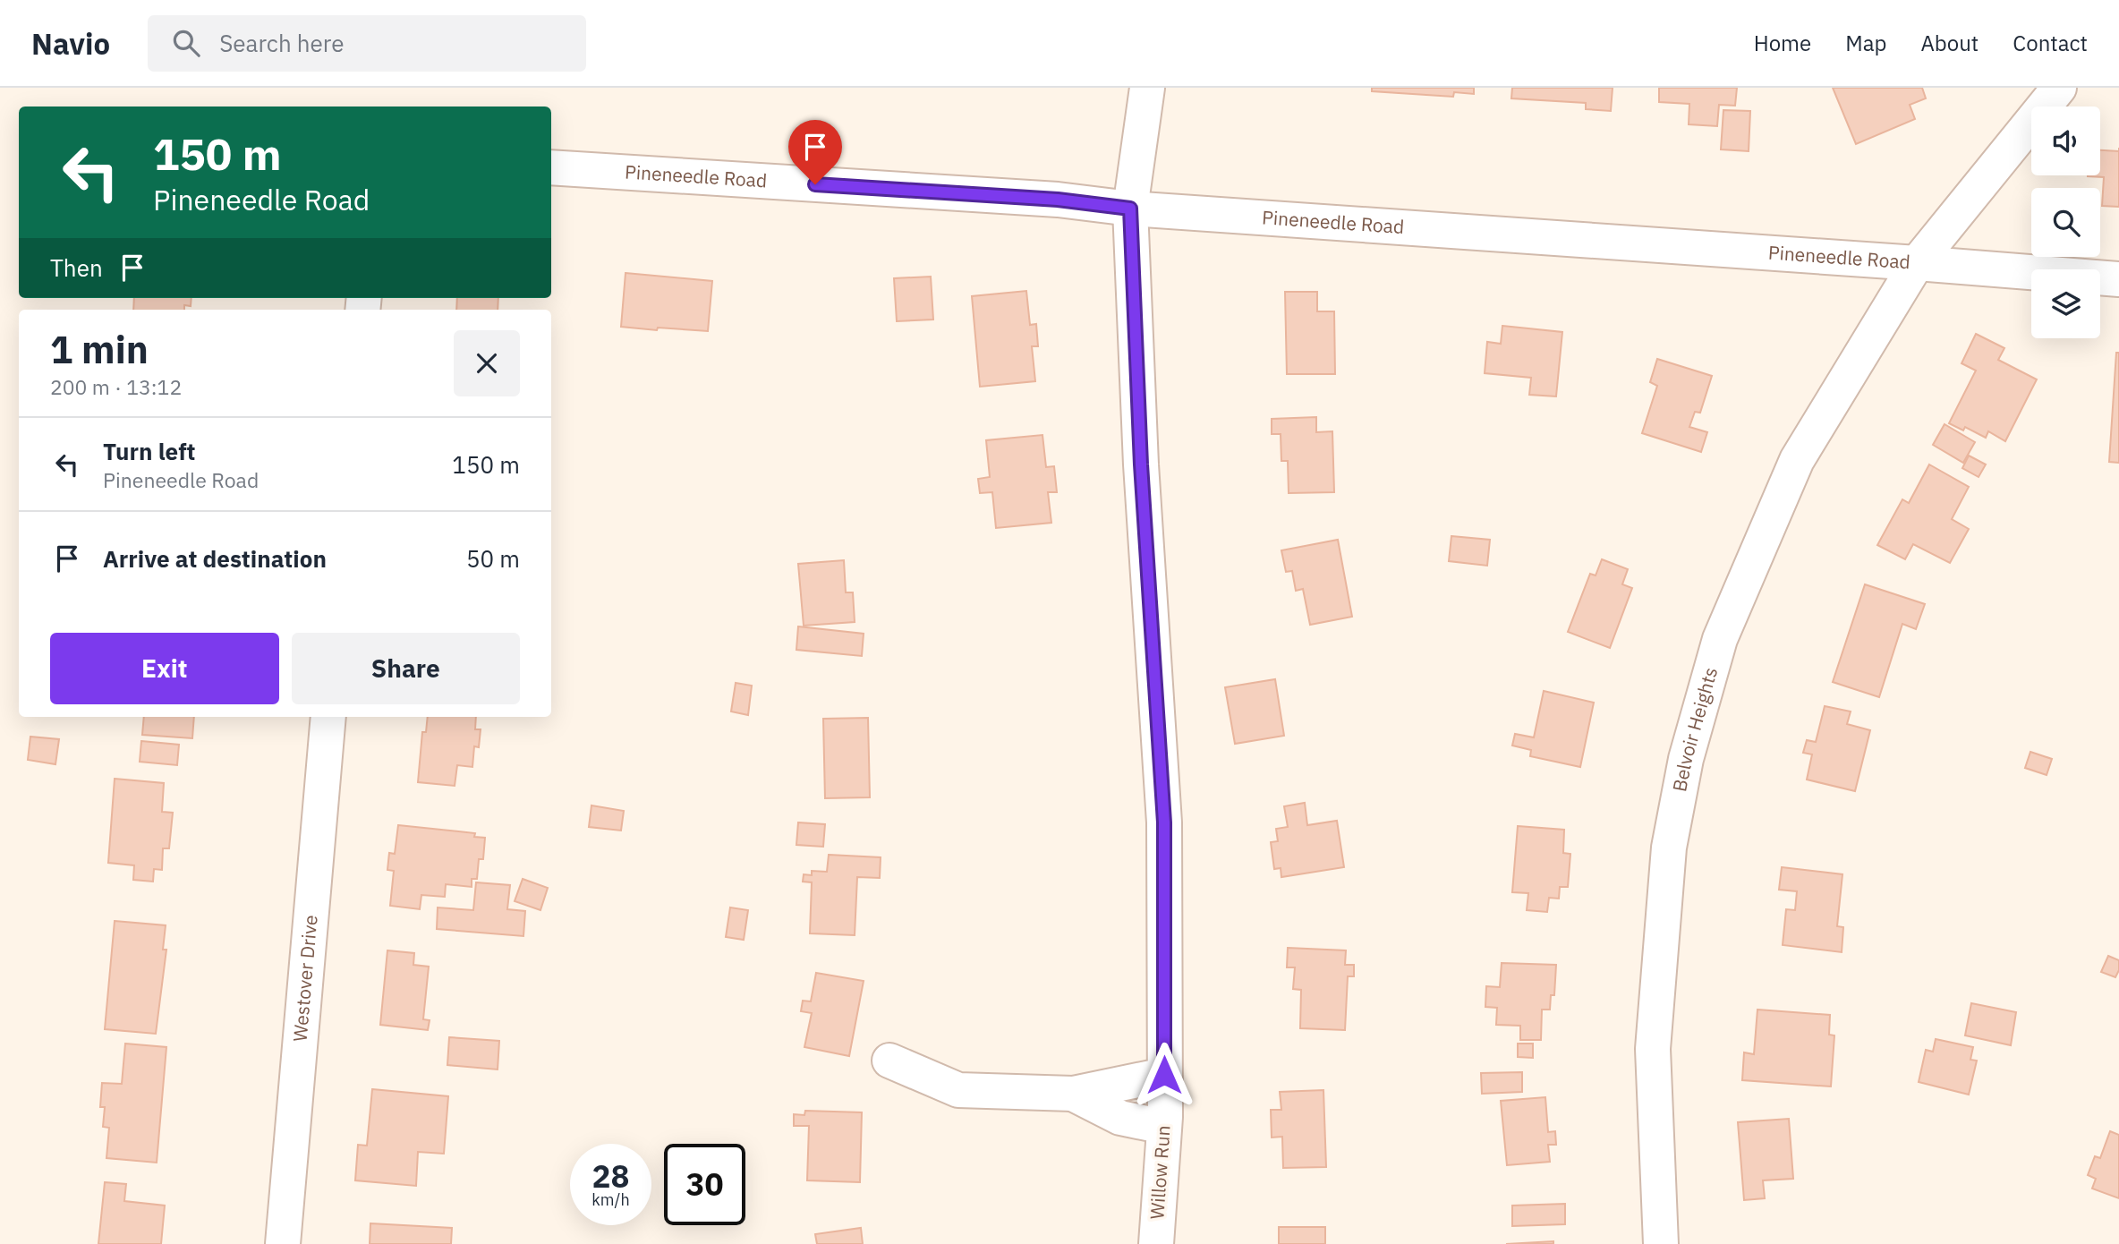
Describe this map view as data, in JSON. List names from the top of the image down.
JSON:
{
  "streets": {
    "street": [
      "Pineneedle Road",
      "Belvoir Heights",
      "Westover Drive",
      "Willow Run"
    ]
  },
  "crossings": [
    ["Pineneedle Road", "Belvoir Heights"],
    ["Pineneedle Road", "Willow Run"]
  ],
  "page": {
    "header": "Navio",
    "search": "Search here",
    "nav": [
      "Home",
      "Map",
      "About",
      "Contact"
    ],
    "turn": ["150 m", "Pineneedle Road"],
    "then": "Then",
    "heading": ["1 min", "200 m · 13:12"],
    "list": [
      {
        "name": "Turn left",
        "note": "Pineneedle Road",
        "value": "150 m"
      },
      {
        "name": "Arrive at destination",
        "value": "50 m"
      }
    ],
    "buttons": ["Exit", "Share"],
    "speed": "28 km/h",
    "limit": "30"
  }
}
